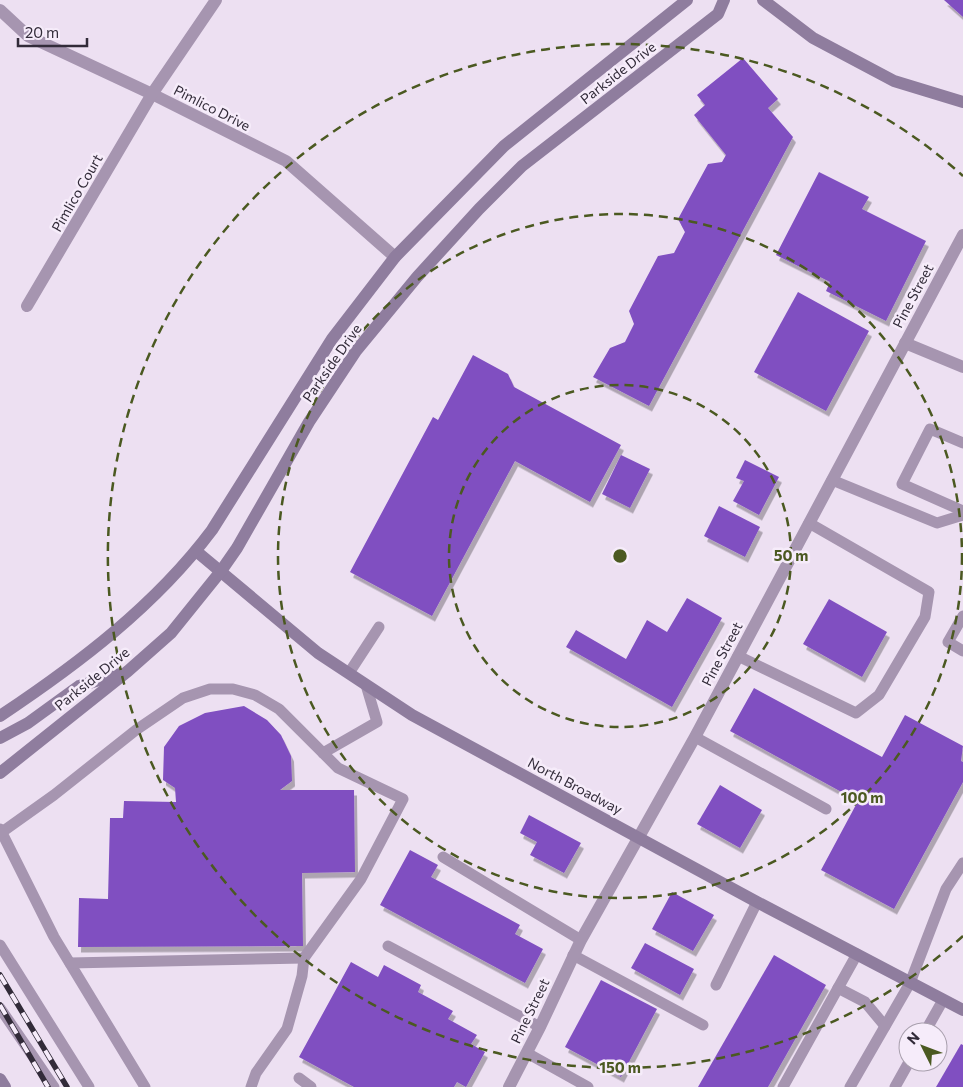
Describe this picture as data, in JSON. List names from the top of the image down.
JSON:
{
  "streets": {
    "street": [
      "Parkside Drive",
      "Pimlico Drive",
      "Pimlico Court",
      "Pine Street",
      "North Broadway"
    ]
  },
  "crossings": [
    ["Parkside Drive", "Pimlico Drive"],
    ["Parkside Drive", "North Broadway"],
    ["Pimlico Drive", "Pimlico Court"],
    ["Pine Street", "North Broadway"]
  ],
  "scale_bar": "20 m",
  "north": "top left",
  "rings": ["50 m", "100 m", "150 m"]
}
